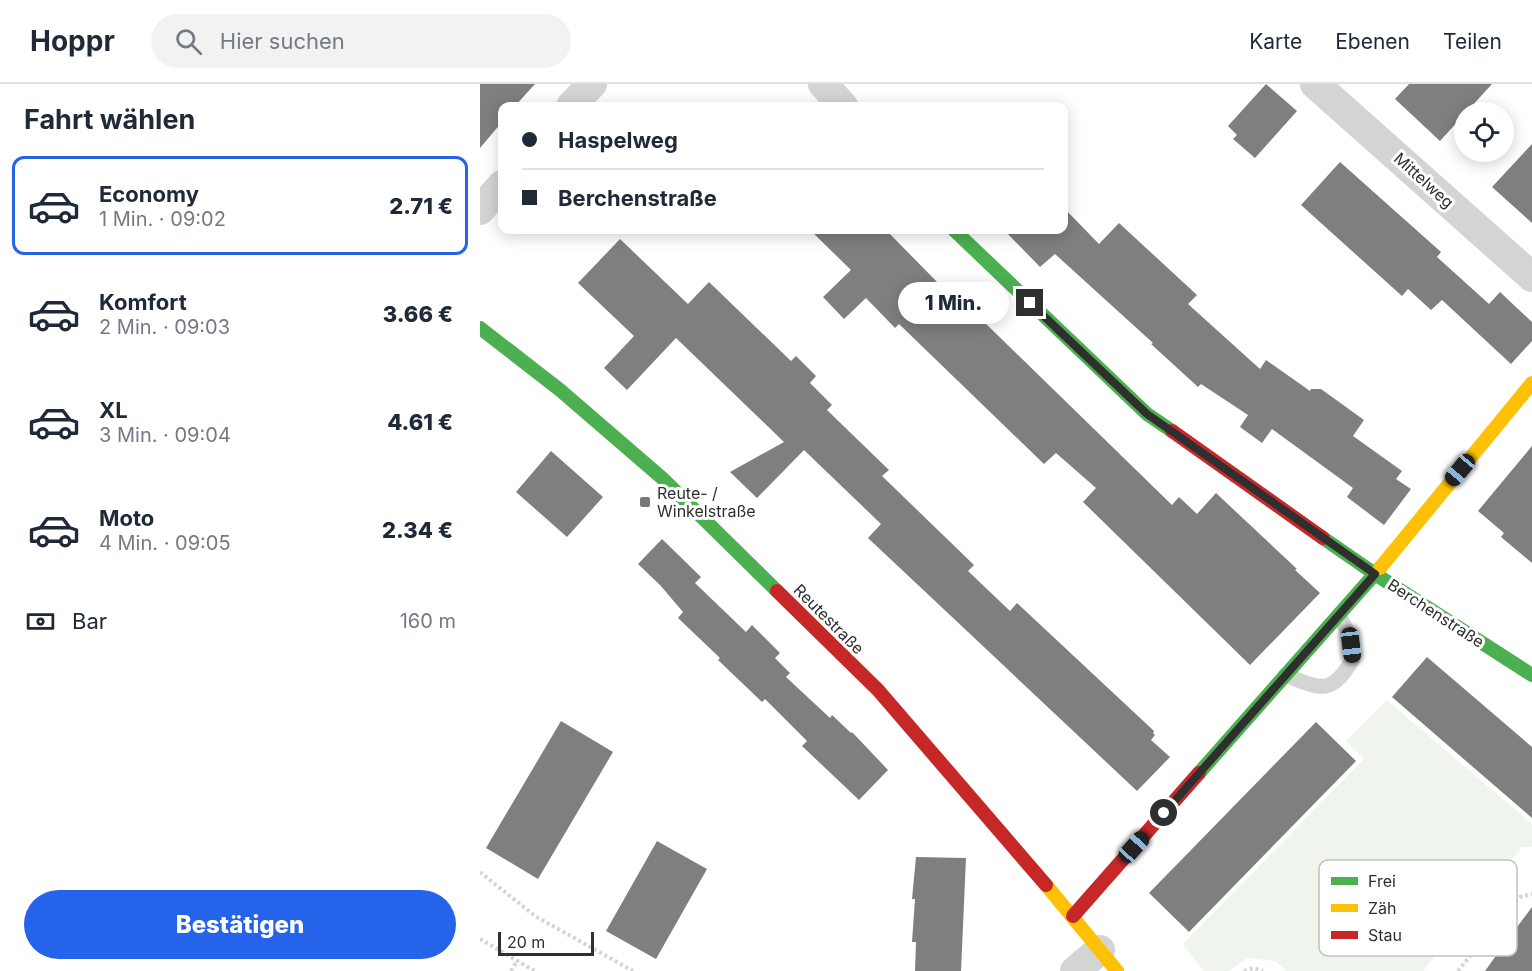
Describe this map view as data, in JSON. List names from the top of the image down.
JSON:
{
  "streets": {
    "street": ["Mittelweg", "Berchenstraße", "Reutestraße"]
  },
  "places": {
    "transit": ["Reute- / Winkelstraße"]
  },
  "legend": ["Frei", "Zäh", "Stau"],
  "scale_bar": "20 m",
  "page": {
    "header": "Hoppr",
    "search": "Hier suchen",
    "nav": ["Karte", "Ebenen", "Teilen"],
    "heading": "Fahrt wählen",
    "banner": ["Haspelweg", "Berchenstraße"],
    "list": [
      {
        "name": "Economy",
        "note": "1 Min. · 09:02",
        "value": "2.71 €"
      },
      {
        "name": "Komfort",
        "note": "2 Min. · 09:03",
        "value": "3.66 €"
      },
      {
        "name": "XL",
        "note": "3 Min. · 09:04",
        "value": "4.61 €"
      },
      {
        "name": "Moto",
        "note": "4 Min. · 09:05",
        "value": "2.34 €"
      }
    ],
    "bubble": "1 Min.",
    "pay": ["Bar", "160 m"],
    "buttons": "Bestätigen",
    "scale": "20 m"
  }
}
